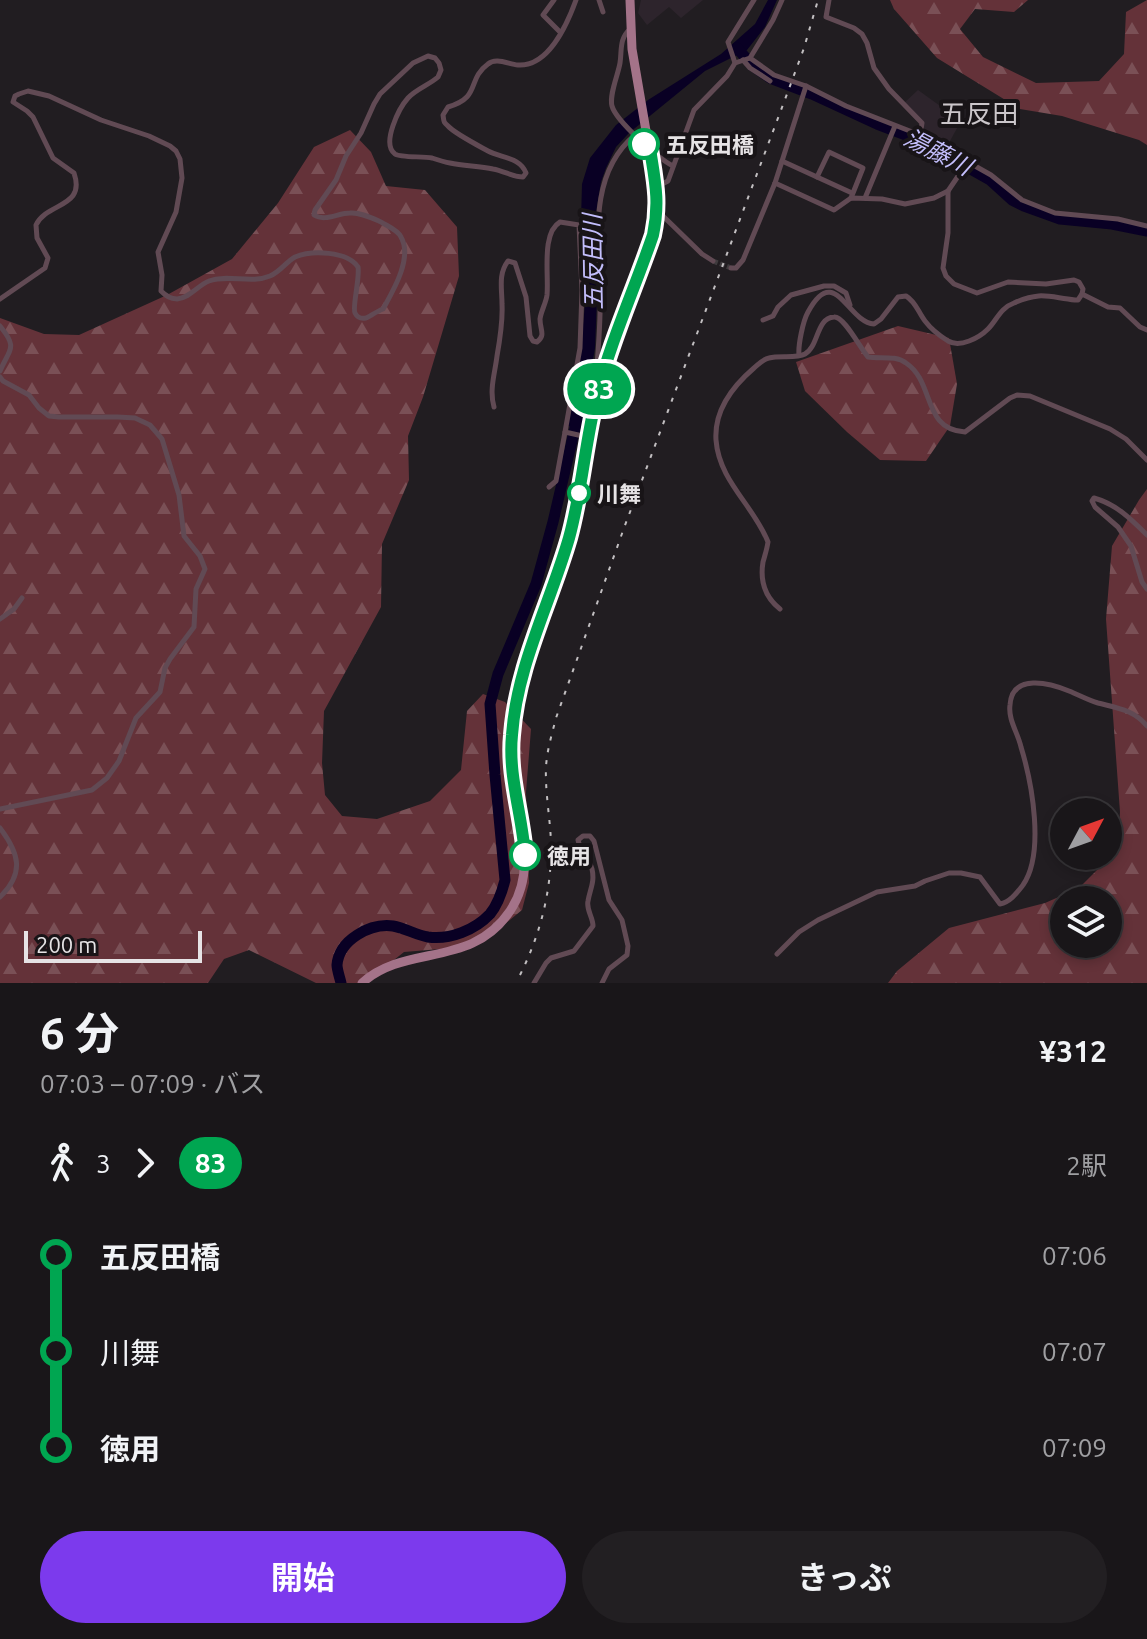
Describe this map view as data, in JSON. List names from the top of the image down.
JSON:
{
  "districts": ["五反田"],
  "water": ["湯藤川", "五反田川"],
  "places": ["五反田橋", "川舞", "徳用"],
  "lines": ["bus line 83"],
  "scale_bar": "200 m",
  "north": "top right",
  "page": {
    "on_map": "83",
    "scale": "200 m",
    "heading": ["6 分", "07:03 – 07:09 · バス", "¥312"],
    "legs": ["3", "83", "2駅"],
    "list": [
      {
        "name": "五反田橋",
        "value": "07:06"
      },
      {
        "name": "川舞",
        "value": "07:07"
      },
      {
        "name": "徳用",
        "value": "07:09"
      }
    ],
    "buttons": ["開始", "きっぷ"]
  }
}
